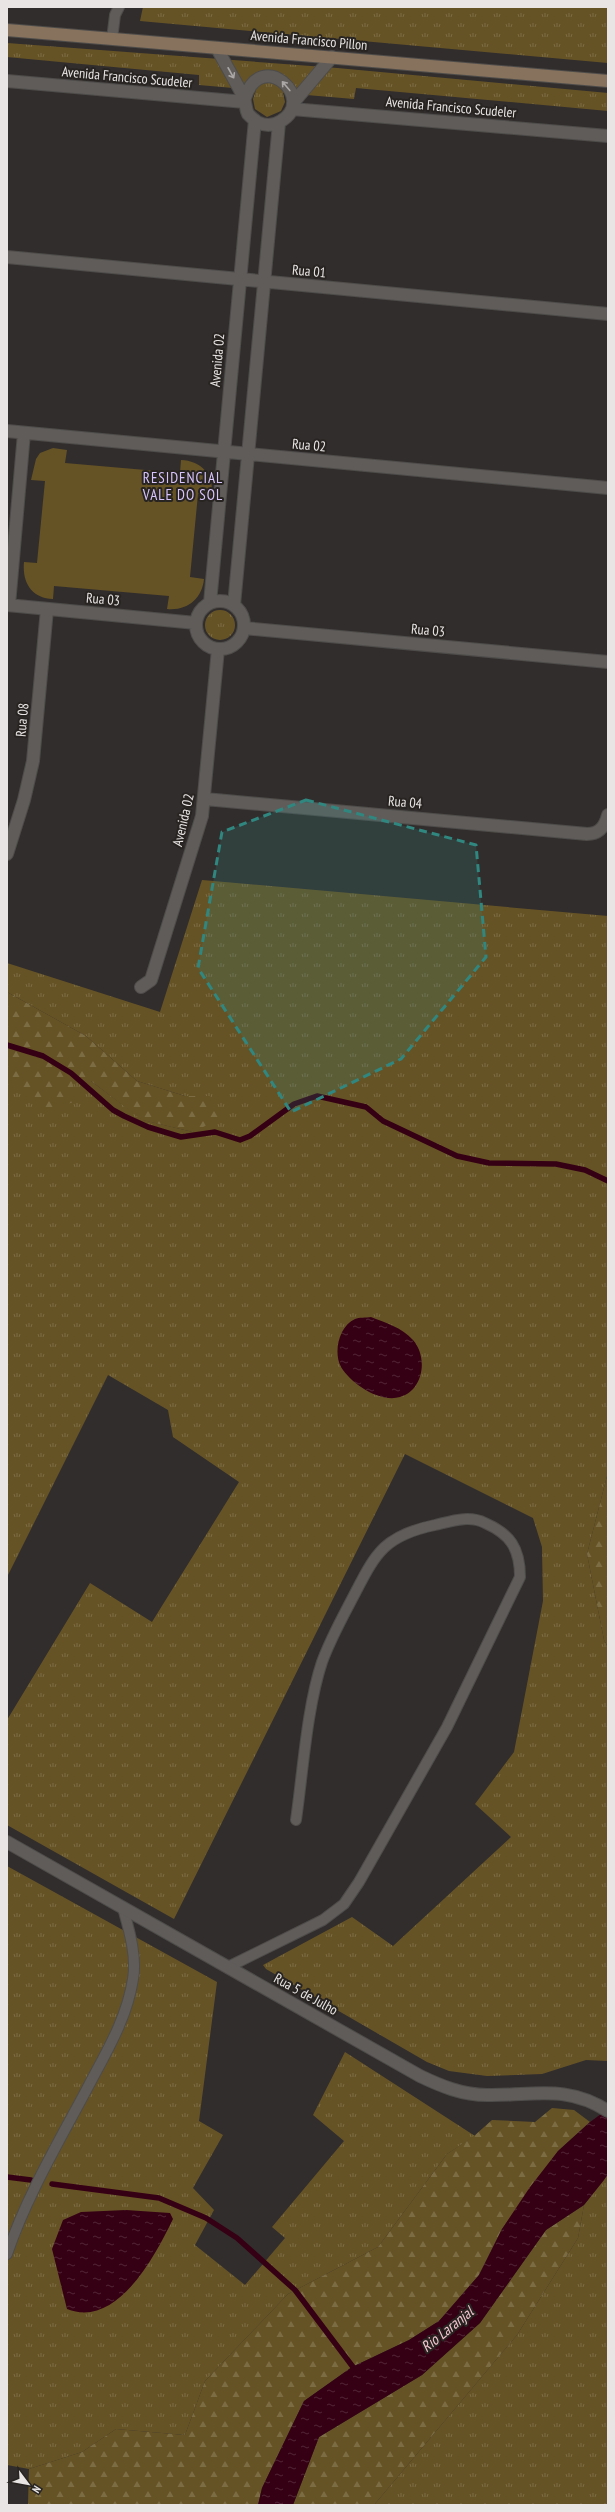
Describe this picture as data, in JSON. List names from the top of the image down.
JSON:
{
  "streets": {
    "main road": ["Avenida Francisco Pillon"],
    "street": [
      "Avenida Francisco Scudeler",
      "Rua 01",
      "Avenida 02",
      "Rua 02",
      "Rua 03",
      "Rua 08",
      "Rua 04",
      "Rua 5 de Julho"
    ]
  },
  "crossings": [
    ["Avenida Francisco Scudeler", "Avenida 02"],
    ["Rua 01", "Avenida 02"],
    ["Avenida 02", "Rua 02"],
    ["Avenida 02", "Rua 03"],
    ["Avenida 02", "Rua 04"],
    ["Rua 03", "Rua 08"]
  ],
  "districts": ["RESIDENCIAL VALE DO SOL"],
  "water": ["Rio Laranjal"],
  "north": "bottom right"
}
